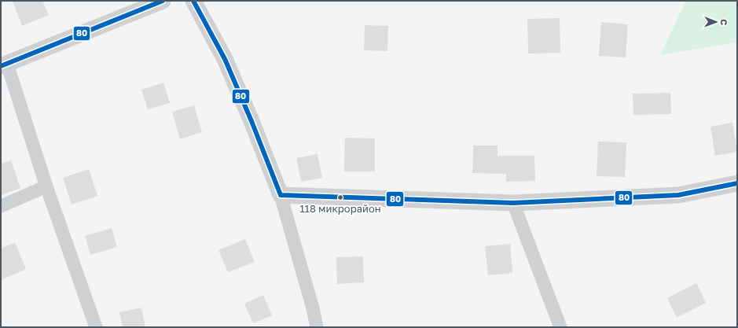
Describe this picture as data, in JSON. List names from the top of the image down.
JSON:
{
  "places": ["118 микрорайон"],
  "lines": ["transit line 80"],
  "north": "right"
}
